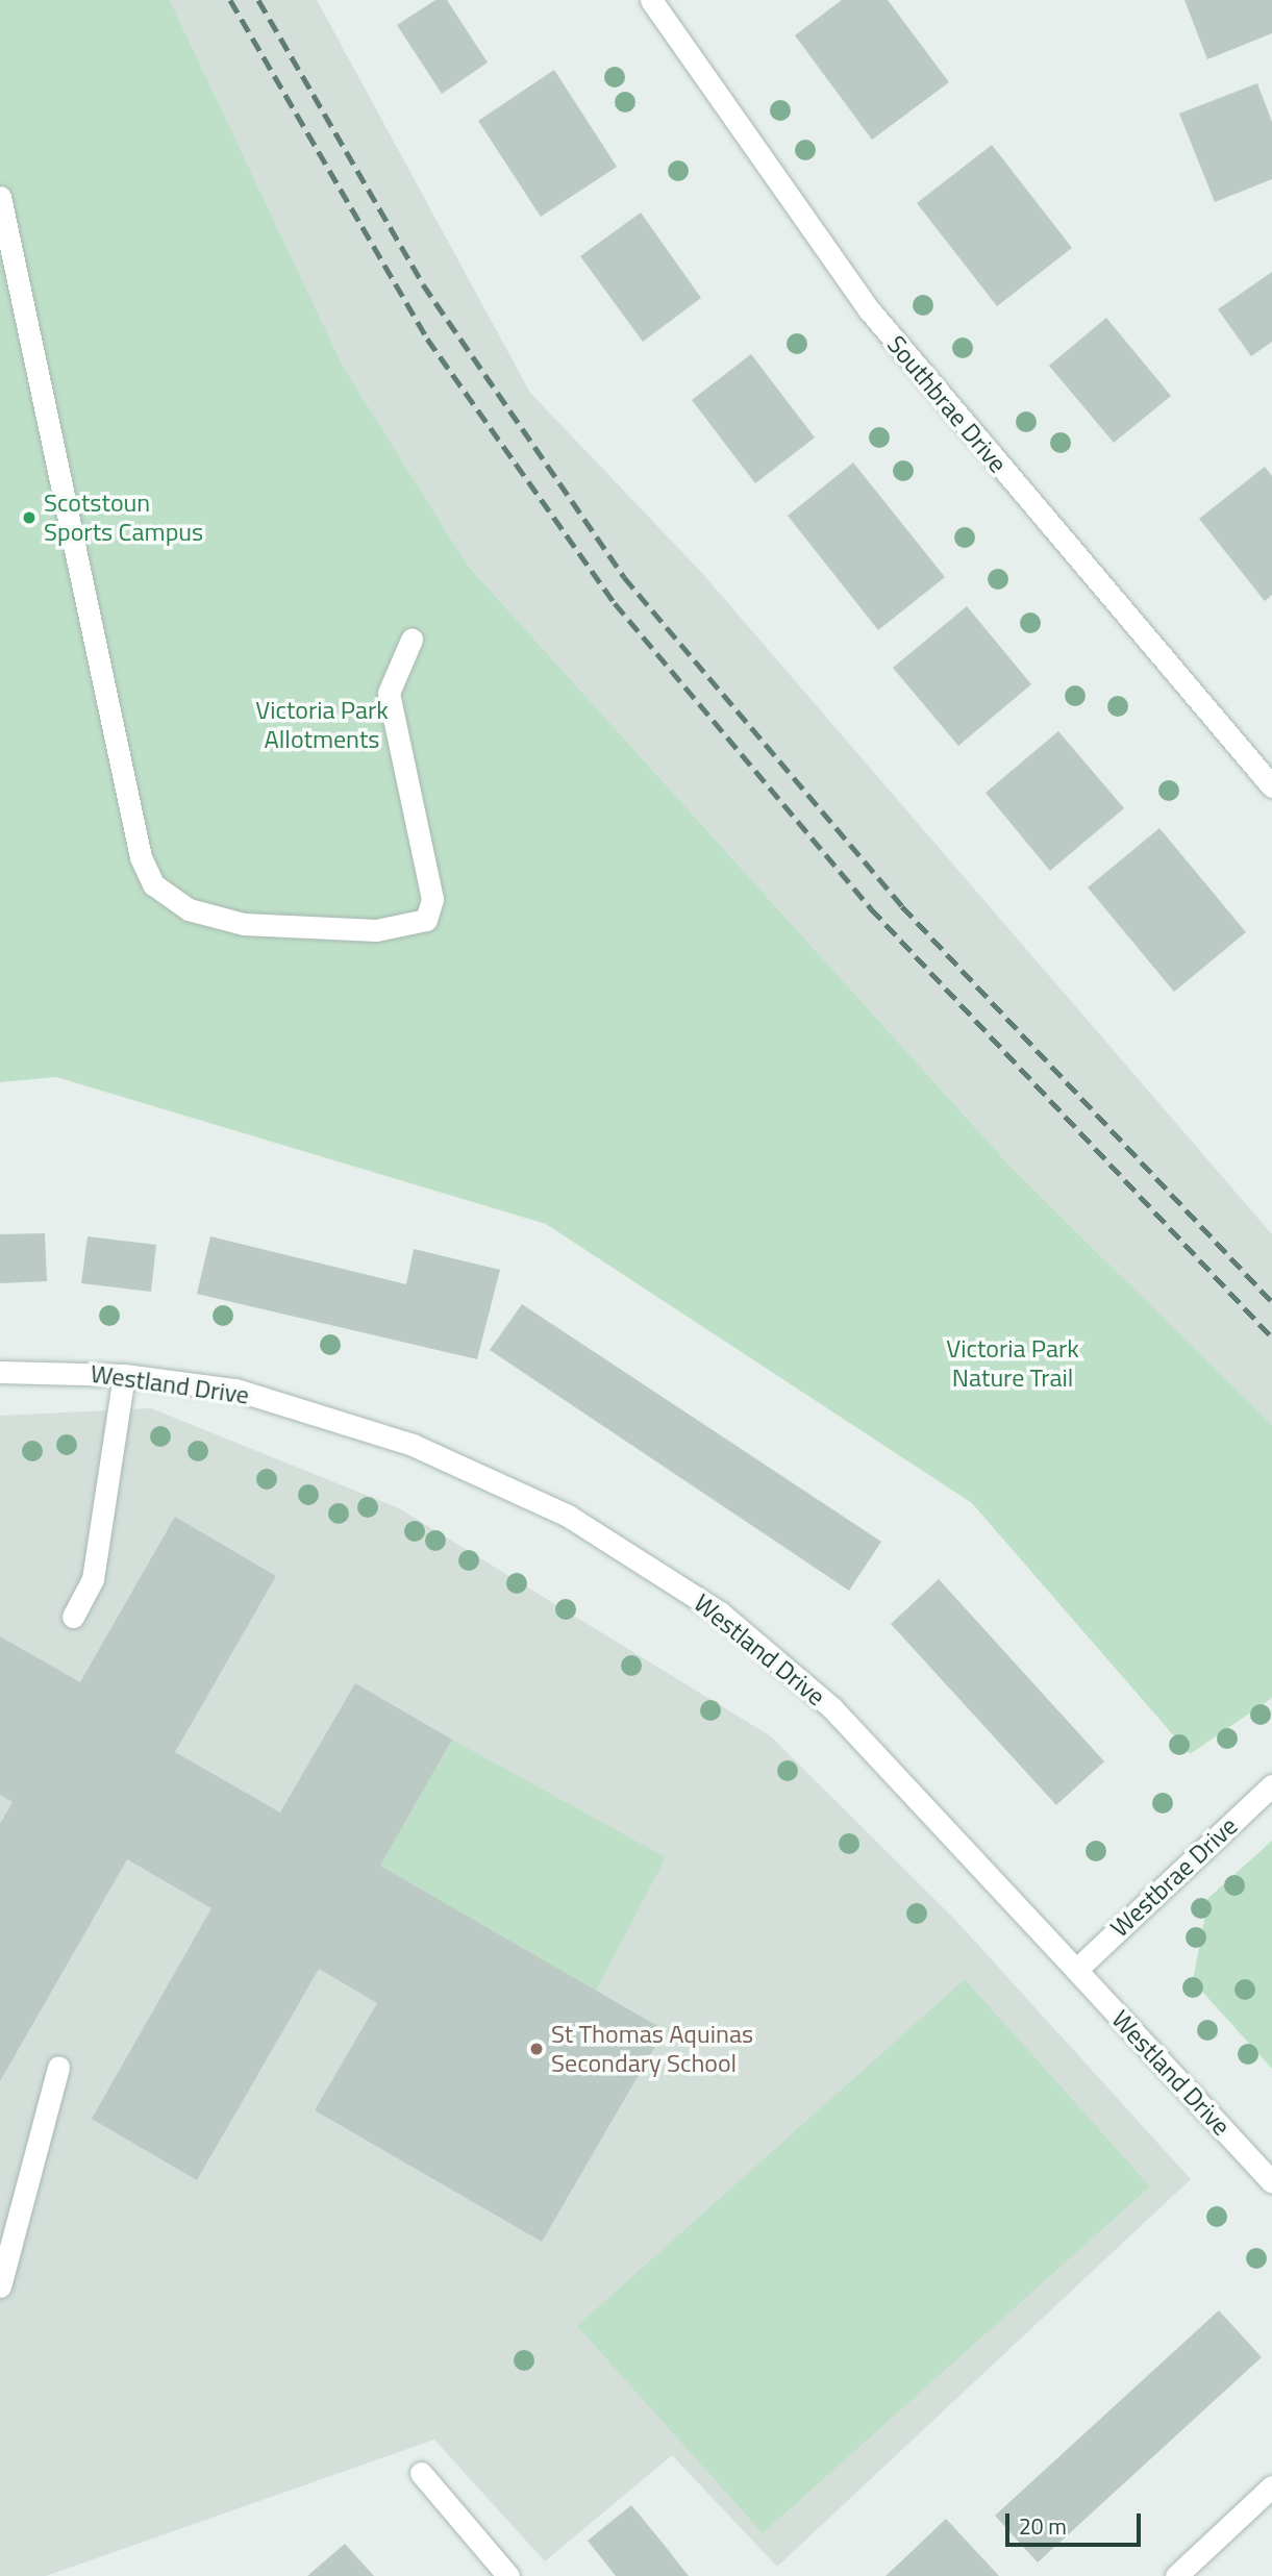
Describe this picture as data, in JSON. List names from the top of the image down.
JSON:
{
  "streets": {
    "street": ["Southbrae Drive", "Westland Drive", "Westbrae Drive"]
  },
  "crossings": [
    ["Westland Drive", "Westbrae Drive"]
  ],
  "parks": ["Victoria Park Allotments", "Victoria Park Nature Trail"],
  "places": ["Scotstoun Sports Campus", "St Thomas Aquinas Secondary School"],
  "scale_bar": "20 m"
}
